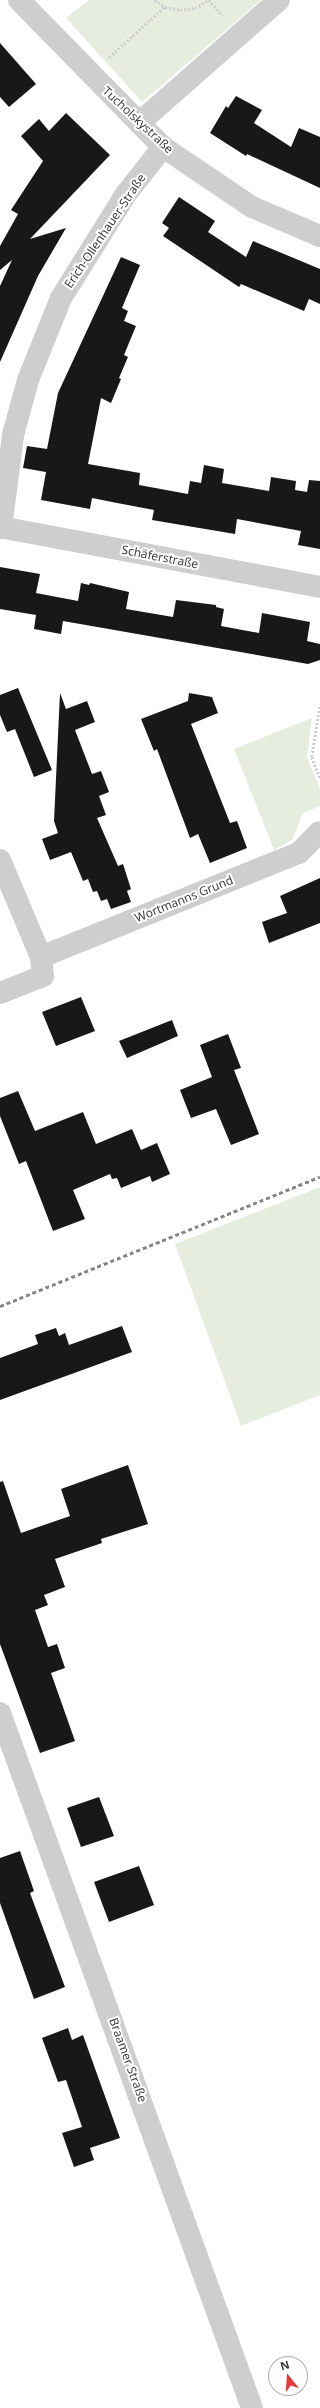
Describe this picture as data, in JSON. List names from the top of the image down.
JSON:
{
  "streets": {
    "street": [
      "Tucholskystraße",
      "Erich-Ollenhauer-Straße",
      "Schäferstraße",
      "Wortmanns Grund",
      "Braamer Straße"
    ]
  },
  "crossings": [
    ["Tucholskystraße", "Erich-Ollenhauer-Straße"],
    ["Erich-Ollenhauer-Straße", "Schäferstraße"]
  ],
  "north": "top"
}
